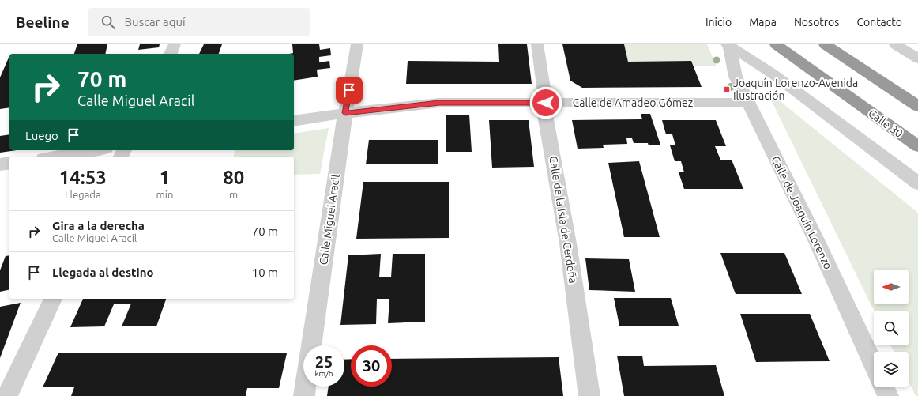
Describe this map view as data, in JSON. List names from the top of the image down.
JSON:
{
  "streets": {
    "highway": ["Calle 30"],
    "street": [
      "Calle de Amadeo Gómez",
      "Calle de Joaquín Lorenzo",
      "Calle Miguel Aracil",
      "Calle de la Isla de Cerdeña"
    ]
  },
  "crossings": [
    ["Calle de Amadeo Gómez", "Calle de Joaquín Lorenzo"],
    ["Calle de Amadeo Gómez", "Calle Miguel Aracil"],
    ["Calle de Amadeo Gómez", "Calle de la Isla de Cerdeña"]
  ],
  "places": {
    "transit": ["Joaquín Lorenzo-Avenida Ilustración"]
  },
  "north": "left",
  "page": {
    "header": "Beeline",
    "search": "Buscar aquí",
    "nav": [
      "Inicio",
      "Mapa",
      "Nosotros",
      "Contacto"
    ],
    "turn": ["70 m", "Calle Miguel Aracil"],
    "then": "Luego",
    "eta": [
      "14:53",
      "Llegada",
      "1",
      "min",
      "80",
      "m"
    ],
    "list": [
      {
        "name": "Gira a la derecha",
        "note": "Calle Miguel Aracil",
        "value": "70 m"
      },
      {
        "name": "Llegada al destino",
        "value": "10 m"
      }
    ],
    "speed": "25 km/h",
    "limit": "30"
  }
}
